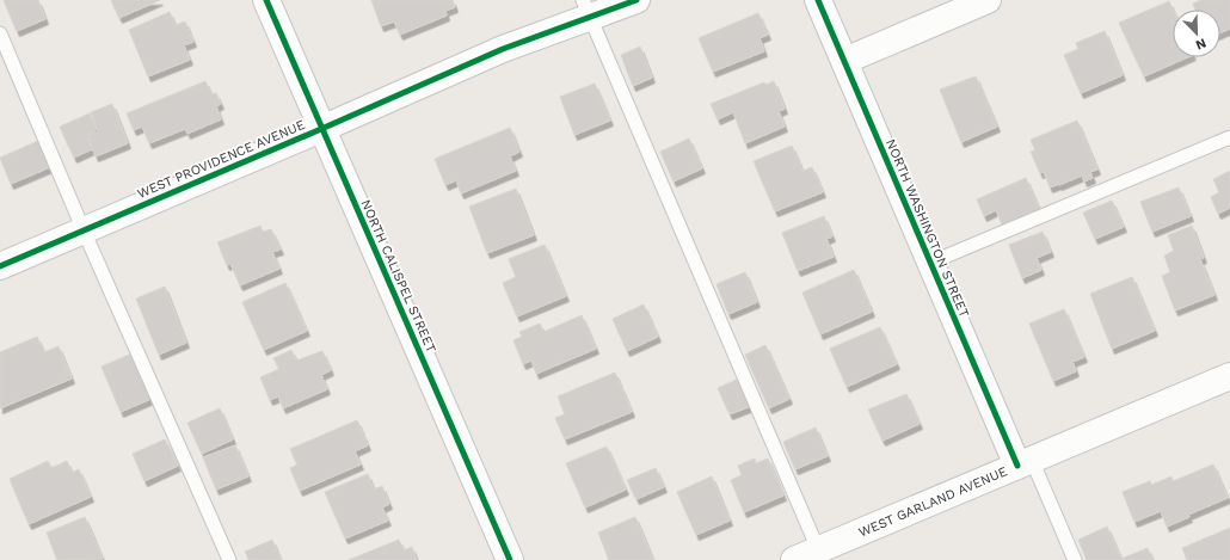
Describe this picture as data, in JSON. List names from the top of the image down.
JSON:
{
  "streets": {
    "street": [
      "WEST PROVIDENCE AVENUE",
      "NORTH WASHINGTON STREET",
      "NORTH CALISPEL STREET",
      "WEST GARLAND AVENUE"
    ]
  },
  "crossings": [
    ["WEST PROVIDENCE AVENUE", "NORTH CALISPEL STREET"],
    ["NORTH WASHINGTON STREET", "WEST GARLAND AVENUE"]
  ],
  "north": "bottom right"
}
